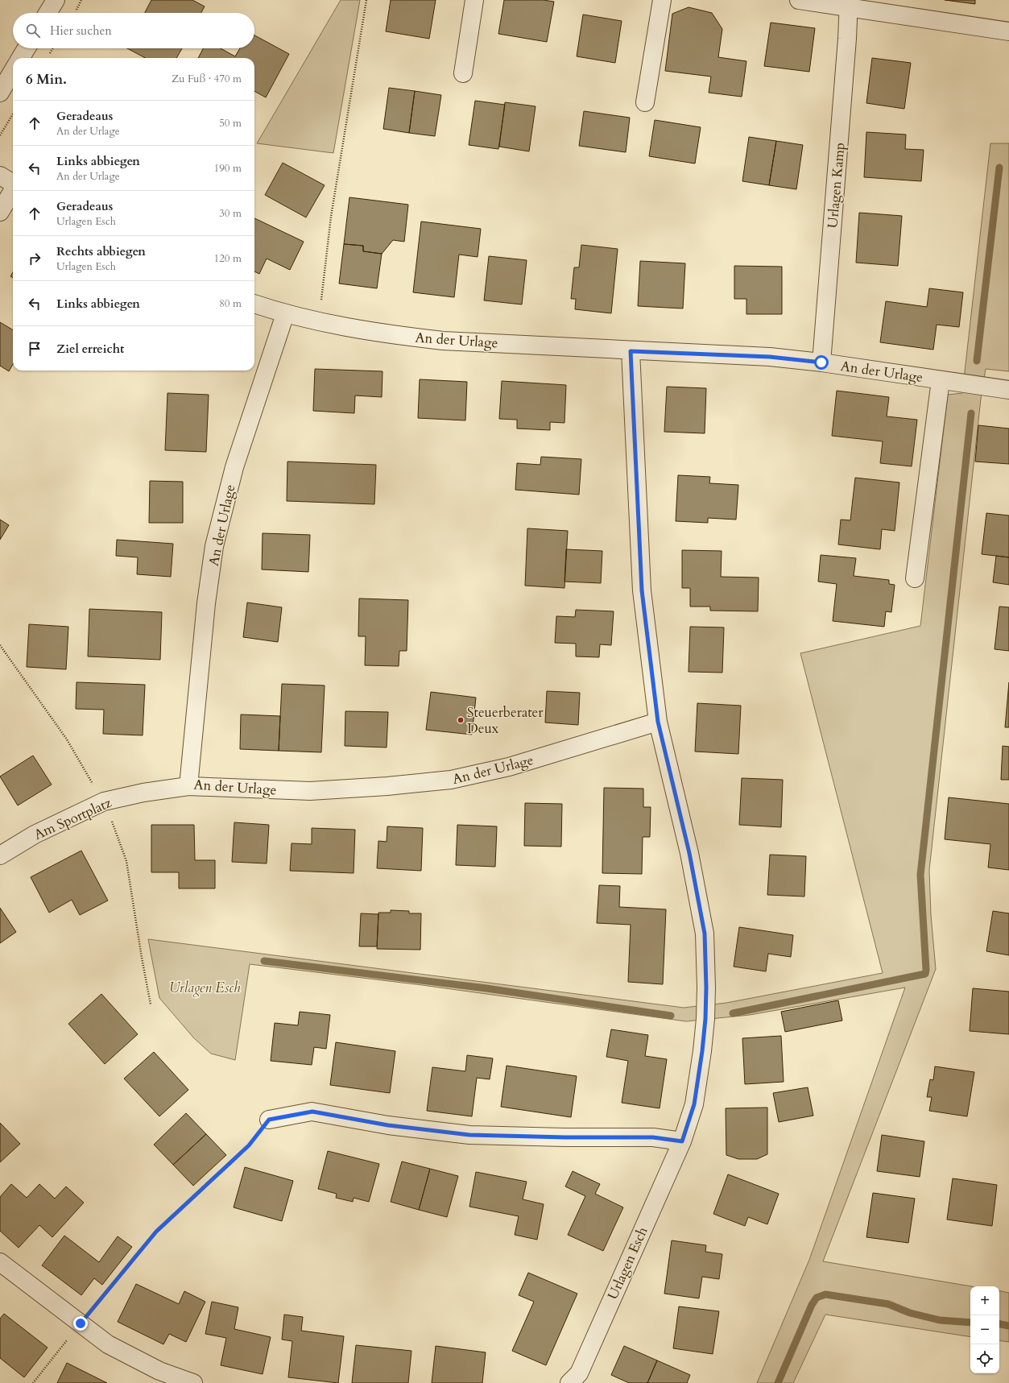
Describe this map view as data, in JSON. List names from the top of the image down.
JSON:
{
  "streets": {
    "street": [
      "Urlagen Kamp",
      "An der Urlage",
      "Am Sportplatz",
      "Urlagen Esch"
    ]
  },
  "crossings": [
    ["Urlagen Kamp", "An der Urlage"],
    ["An der Urlage", "Am Sportplatz"],
    ["An der Urlage", "Urlagen Esch"]
  ],
  "parks": ["Urlagen Esch"],
  "places": ["Steuerberater Deux"],
  "page": {
    "search": "Hier suchen",
    "heading": ["6 Min.", "Zu Fuß · 470 m"],
    "list": [
      ["Geradeaus", "An der Urlage", "50 m"],
      ["Links abbiegen", "An der Urlage", "190 m"],
      ["Geradeaus", "Urlagen Esch", "30 m"],
      ["Rechts abbiegen", "Urlagen Esch", "120 m"],
      ["Links abbiegen", "80 m"],
      "Ziel erreicht"
    ],
    "map_buttons": ["+", "−"]
  }
}
